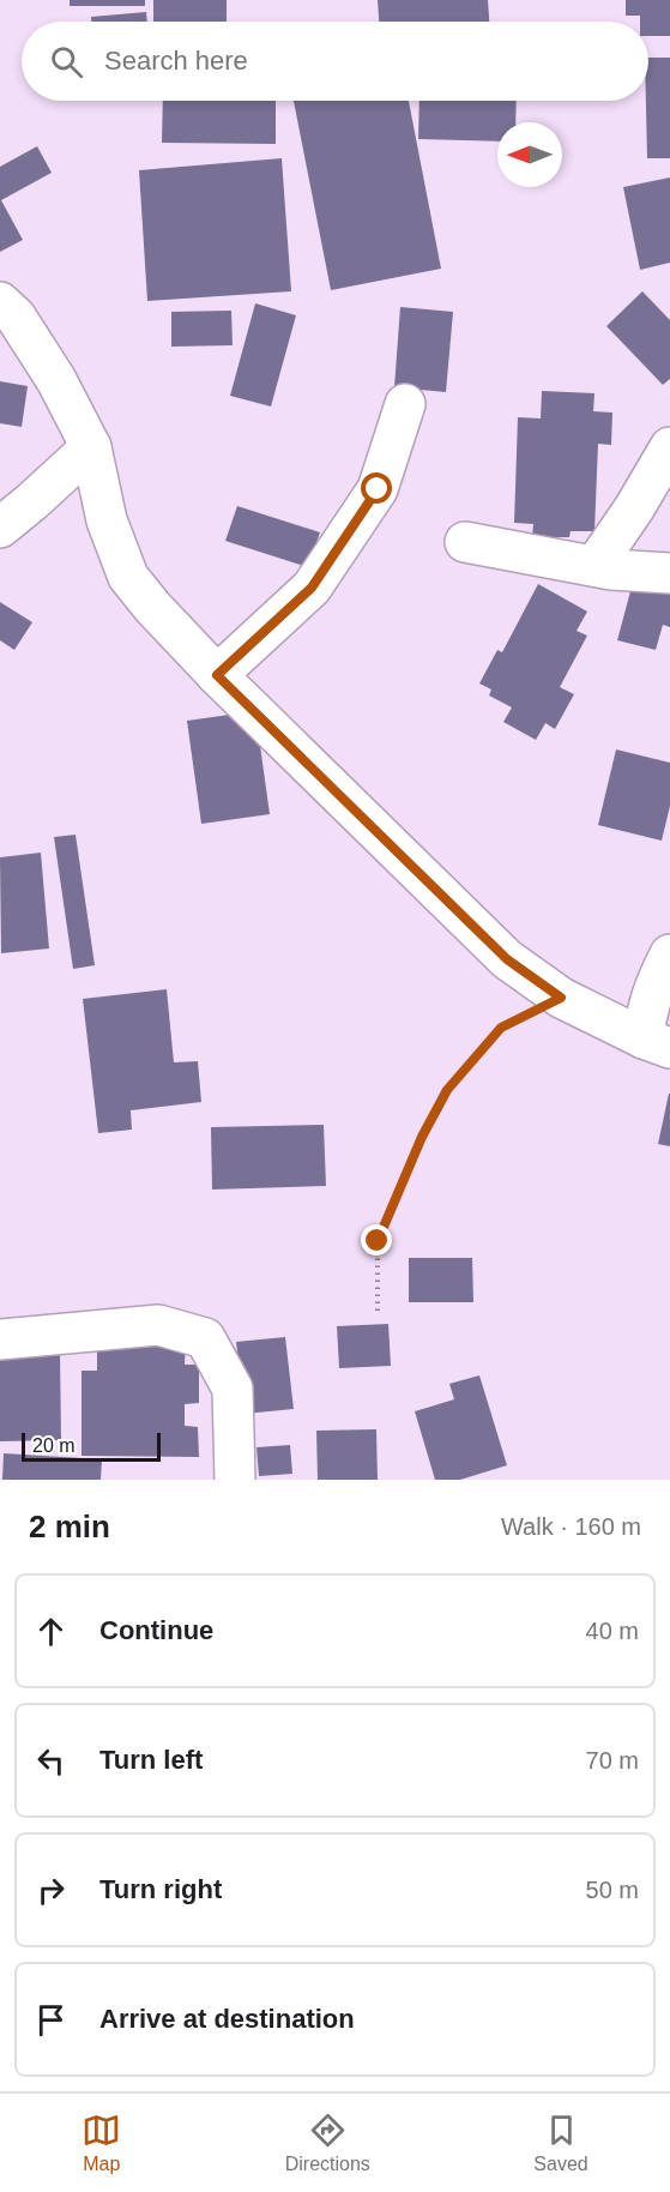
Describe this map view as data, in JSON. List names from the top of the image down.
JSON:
{
  "scale_bar": "20 m",
  "north": "left",
  "page": {
    "search": "Search here",
    "scale": "20 m",
    "heading": ["2 min", "Walk · 160 m"],
    "list": [
      ["Continue", "40 m"],
      ["Turn left", "70 m"],
      ["Turn right", "50 m"],
      "Arrive at destination"
    ],
    "nav": ["Map", "Directions", "Saved"]
  }
}
